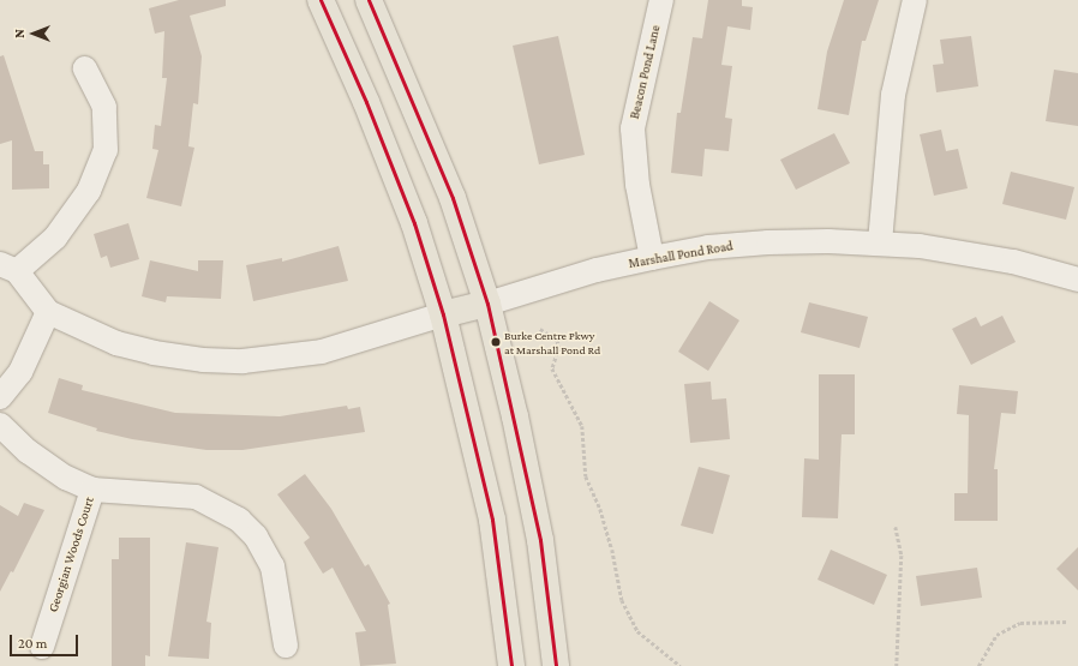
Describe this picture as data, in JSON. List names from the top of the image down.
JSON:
{
  "streets": {
    "street": ["Beacon Pond Lane", "Marshall Pond Road", "Georgian Woods Court"]
  },
  "crossings": [
    ["Beacon Pond Lane", "Marshall Pond Road"]
  ],
  "places": ["Burke Centre Pkwy at Marshall Pond Rd"],
  "scale_bar": "20 m",
  "north": "left"
}
